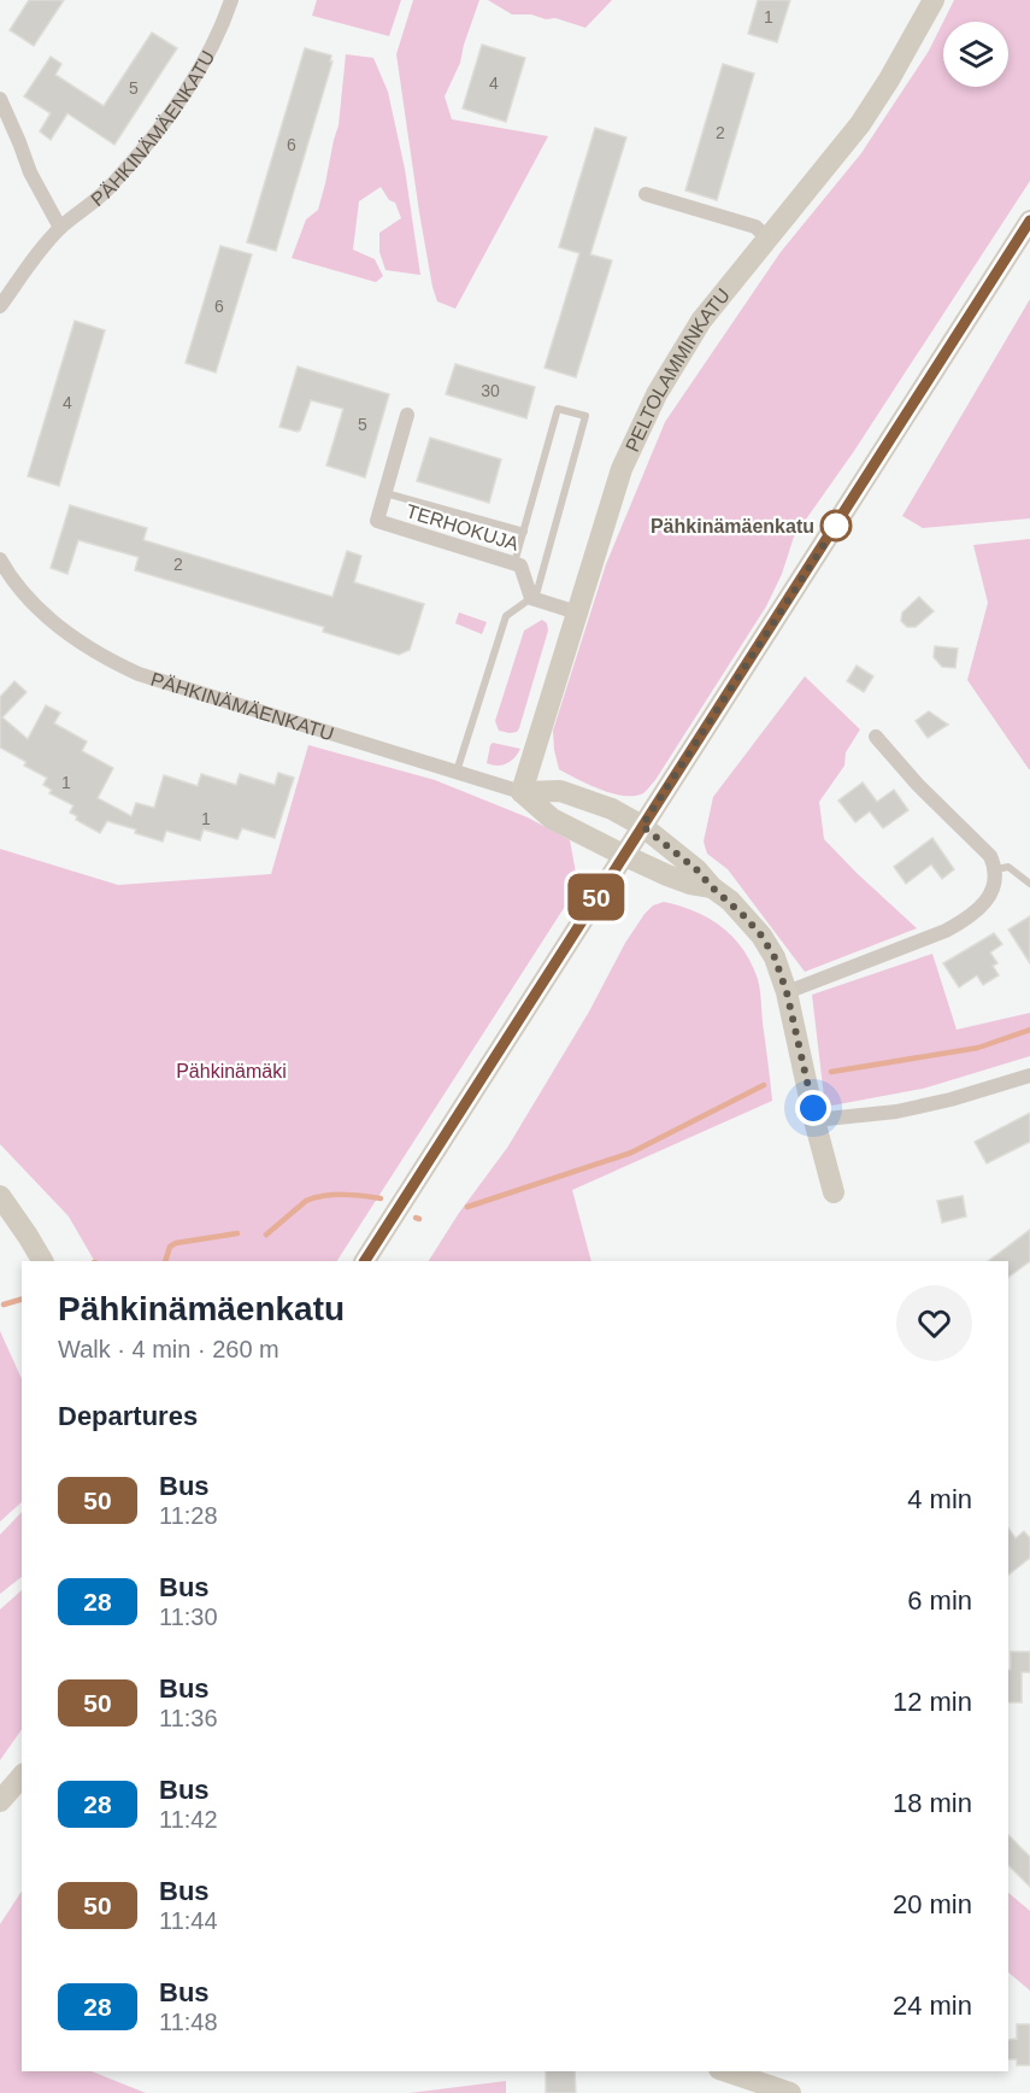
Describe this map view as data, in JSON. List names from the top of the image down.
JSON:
{
  "streets": {
    "street": ["PÄHKINÄMÄENKATU", "PELTOLAMMINKATU", "TERHOKUJA"]
  },
  "crossings": [
    ["PÄHKINÄMÄENKATU", "PELTOLAMMINKATU"]
  ],
  "parks": ["Pähkinämäki"],
  "places": ["Pähkinämäenkatu"],
  "lines": ["bus line 50"],
  "house_numbers": [
    "1",
    "4",
    "5",
    "2",
    "6",
    "6",
    "30",
    "4",
    "5",
    "2",
    "1",
    "1"
  ],
  "page": {
    "on_map": "50",
    "heading": [
      ["Pähkinämäenkatu", "Walk · 4 min · 260 m"],
      "Departures"
    ],
    "list": [
      {
        "mark": "50",
        "name": "Bus",
        "note": "11:28",
        "value": "4 min"
      },
      {
        "mark": "28",
        "name": "Bus",
        "note": "11:30",
        "value": "6 min"
      },
      {
        "mark": "50",
        "name": "Bus",
        "note": "11:36",
        "value": "12 min"
      },
      {
        "mark": "28",
        "name": "Bus",
        "note": "11:42",
        "value": "18 min"
      },
      {
        "mark": "50",
        "name": "Bus",
        "note": "11:44",
        "value": "20 min"
      },
      {
        "mark": "28",
        "name": "Bus",
        "note": "11:48",
        "value": "24 min"
      }
    ]
  }
}
